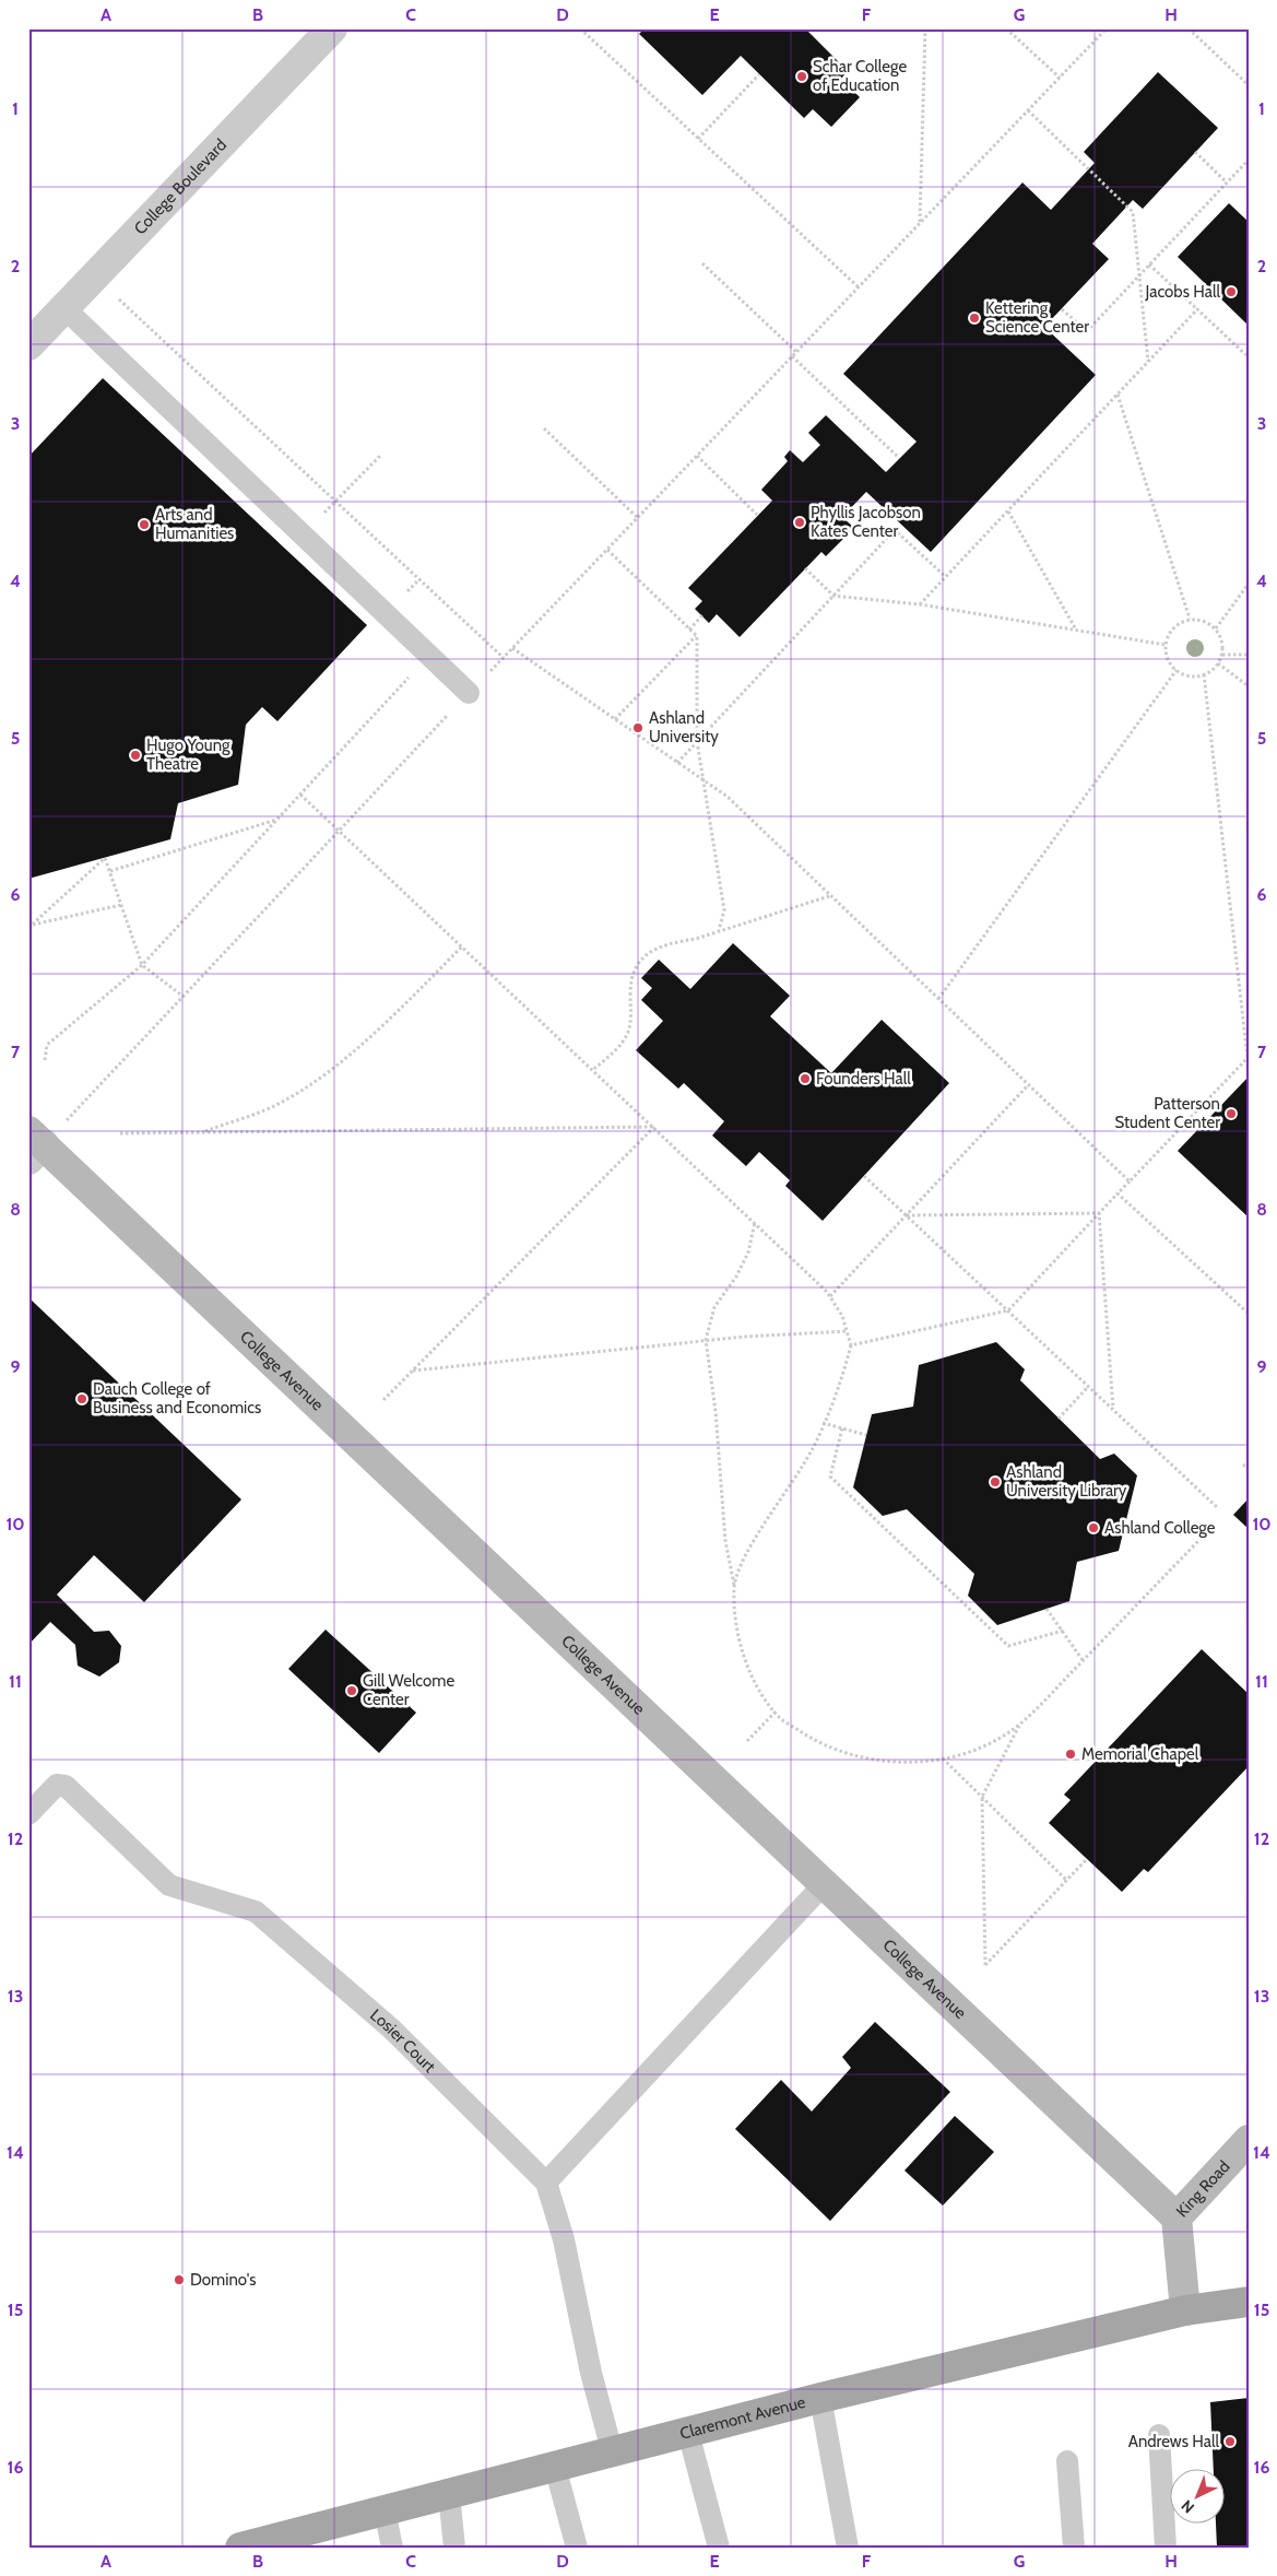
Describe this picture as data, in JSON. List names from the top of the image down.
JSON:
{
  "streets": {
    "main road": ["Claremont Avenue"],
    "street": ["College Boulevard", "College Avenue", "King Road"],
    "lane": ["Losier Court"]
  },
  "crossings": [
    ["College Avenue", "King Road"],
    ["Losier Court", "Claremont Avenue"],
    ["King Road", "Claremont Avenue"]
  ],
  "places": [
    "Schar College of Education",
    "Jacobs Hall",
    "Kettering Science Center",
    "Phyllis Jacobson Kates Center",
    "Arts and Humanities",
    "Ashland University",
    "Hugo Young Theatre",
    "Founders Hall",
    "Patterson Student Center",
    "Dauch College of Business and Economics",
    "Ashland University Library",
    "Ashland College",
    "Gill Welcome Center",
    "Memorial Chapel",
    "Domino's",
    "Andrews Hall"
  ],
  "north": "bottom left",
  "grid": {
    "columns": [
      "A",
      "B",
      "C",
      "D",
      "E",
      "F",
      "G",
      "H"
    ],
    "rows": [
      "1",
      "2",
      "3",
      "4",
      "5",
      "6",
      "7",
      "8",
      "9",
      "10",
      "11",
      "12",
      "13",
      "14",
      "15",
      "16"
    ]
  }
}
